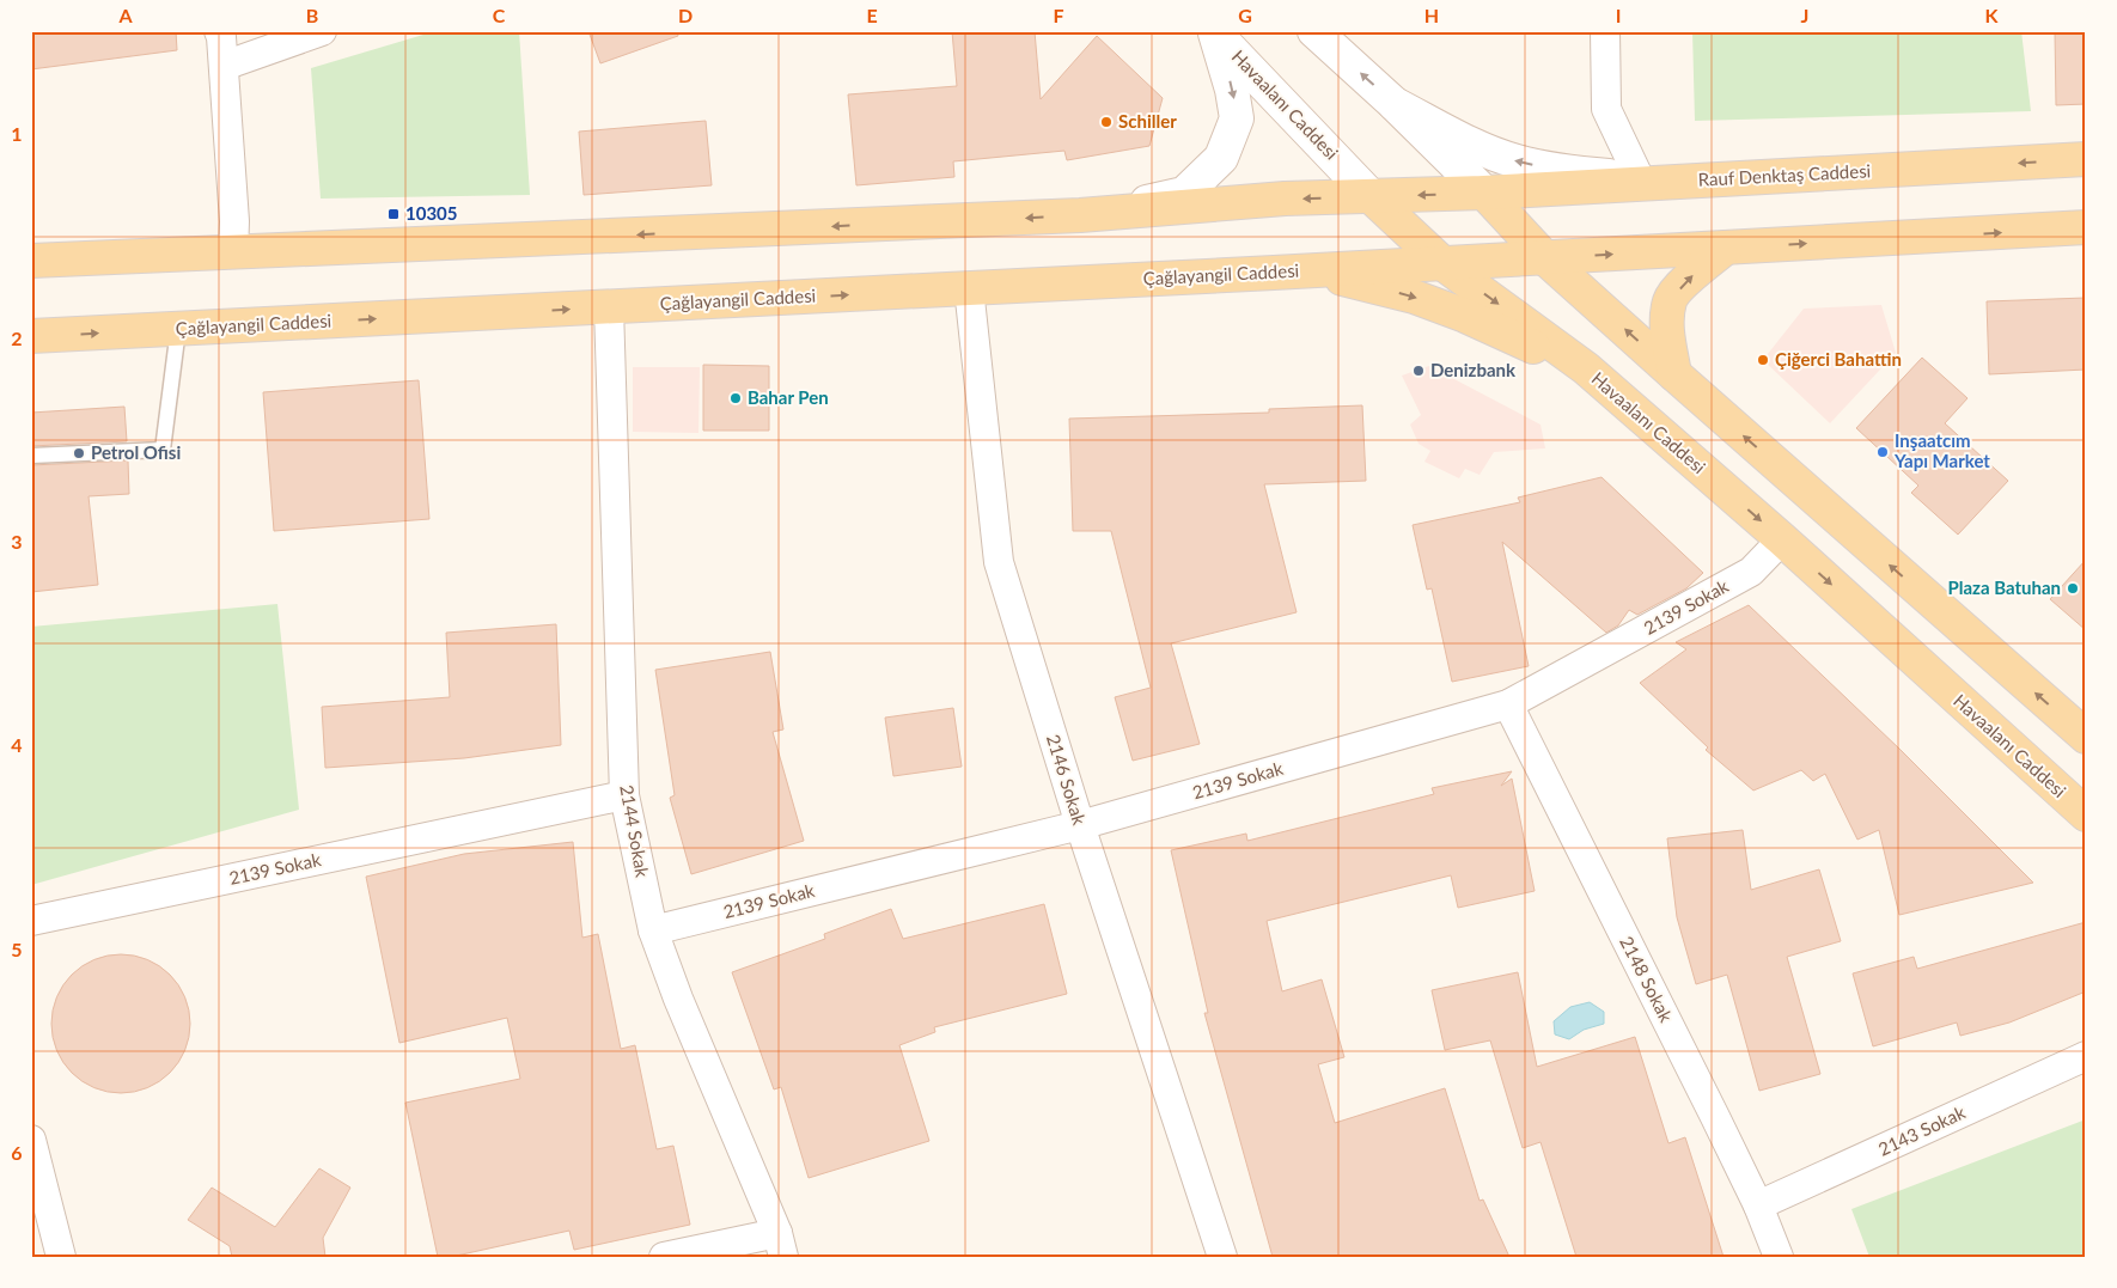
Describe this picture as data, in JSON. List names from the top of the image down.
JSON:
{
  "streets": {
    "main road": ["Havaalanı Caddesi", "Rauf Denktaş Caddesi", "Çağlayangil Caddesi"],
    "street": [
      "2139 Sokak",
      "2146 Sokak",
      "2144 Sokak",
      "2148 Sokak",
      "2143 Sokak"
    ]
  },
  "crossings": [
    ["Havaalanı Caddesi", "Rauf Denktaş Caddesi"],
    ["Havaalanı Caddesi", "Çağlayangil Caddesi"],
    ["Havaalanı Caddesi", "2139 Sokak"],
    ["Çağlayangil Caddesi", "2146 Sokak"],
    ["Çağlayangil Caddesi", "2144 Sokak"],
    ["2139 Sokak", "2146 Sokak"],
    ["2139 Sokak", "2144 Sokak"],
    ["2139 Sokak", "2148 Sokak"],
    ["2148 Sokak", "2143 Sokak"]
  ],
  "one_way": ["Havaalanı Caddesi"],
  "places": {
    "other": [
      "Schiller",
      "Çiğerci Bahattin",
      "Denizbank",
      "Bahar Pen",
      "Inşaatcım Yapı Market",
      "Petrol Ofisi",
      "Plaza Batuhan"
    ],
    "transit": ["10305"]
  },
  "grid": {
    "columns": [
      "A",
      "B",
      "C",
      "D",
      "E",
      "F",
      "G",
      "H",
      "I",
      "J",
      "K"
    ],
    "rows": [
      "1",
      "2",
      "3",
      "4",
      "5",
      "6"
    ]
  }
}
